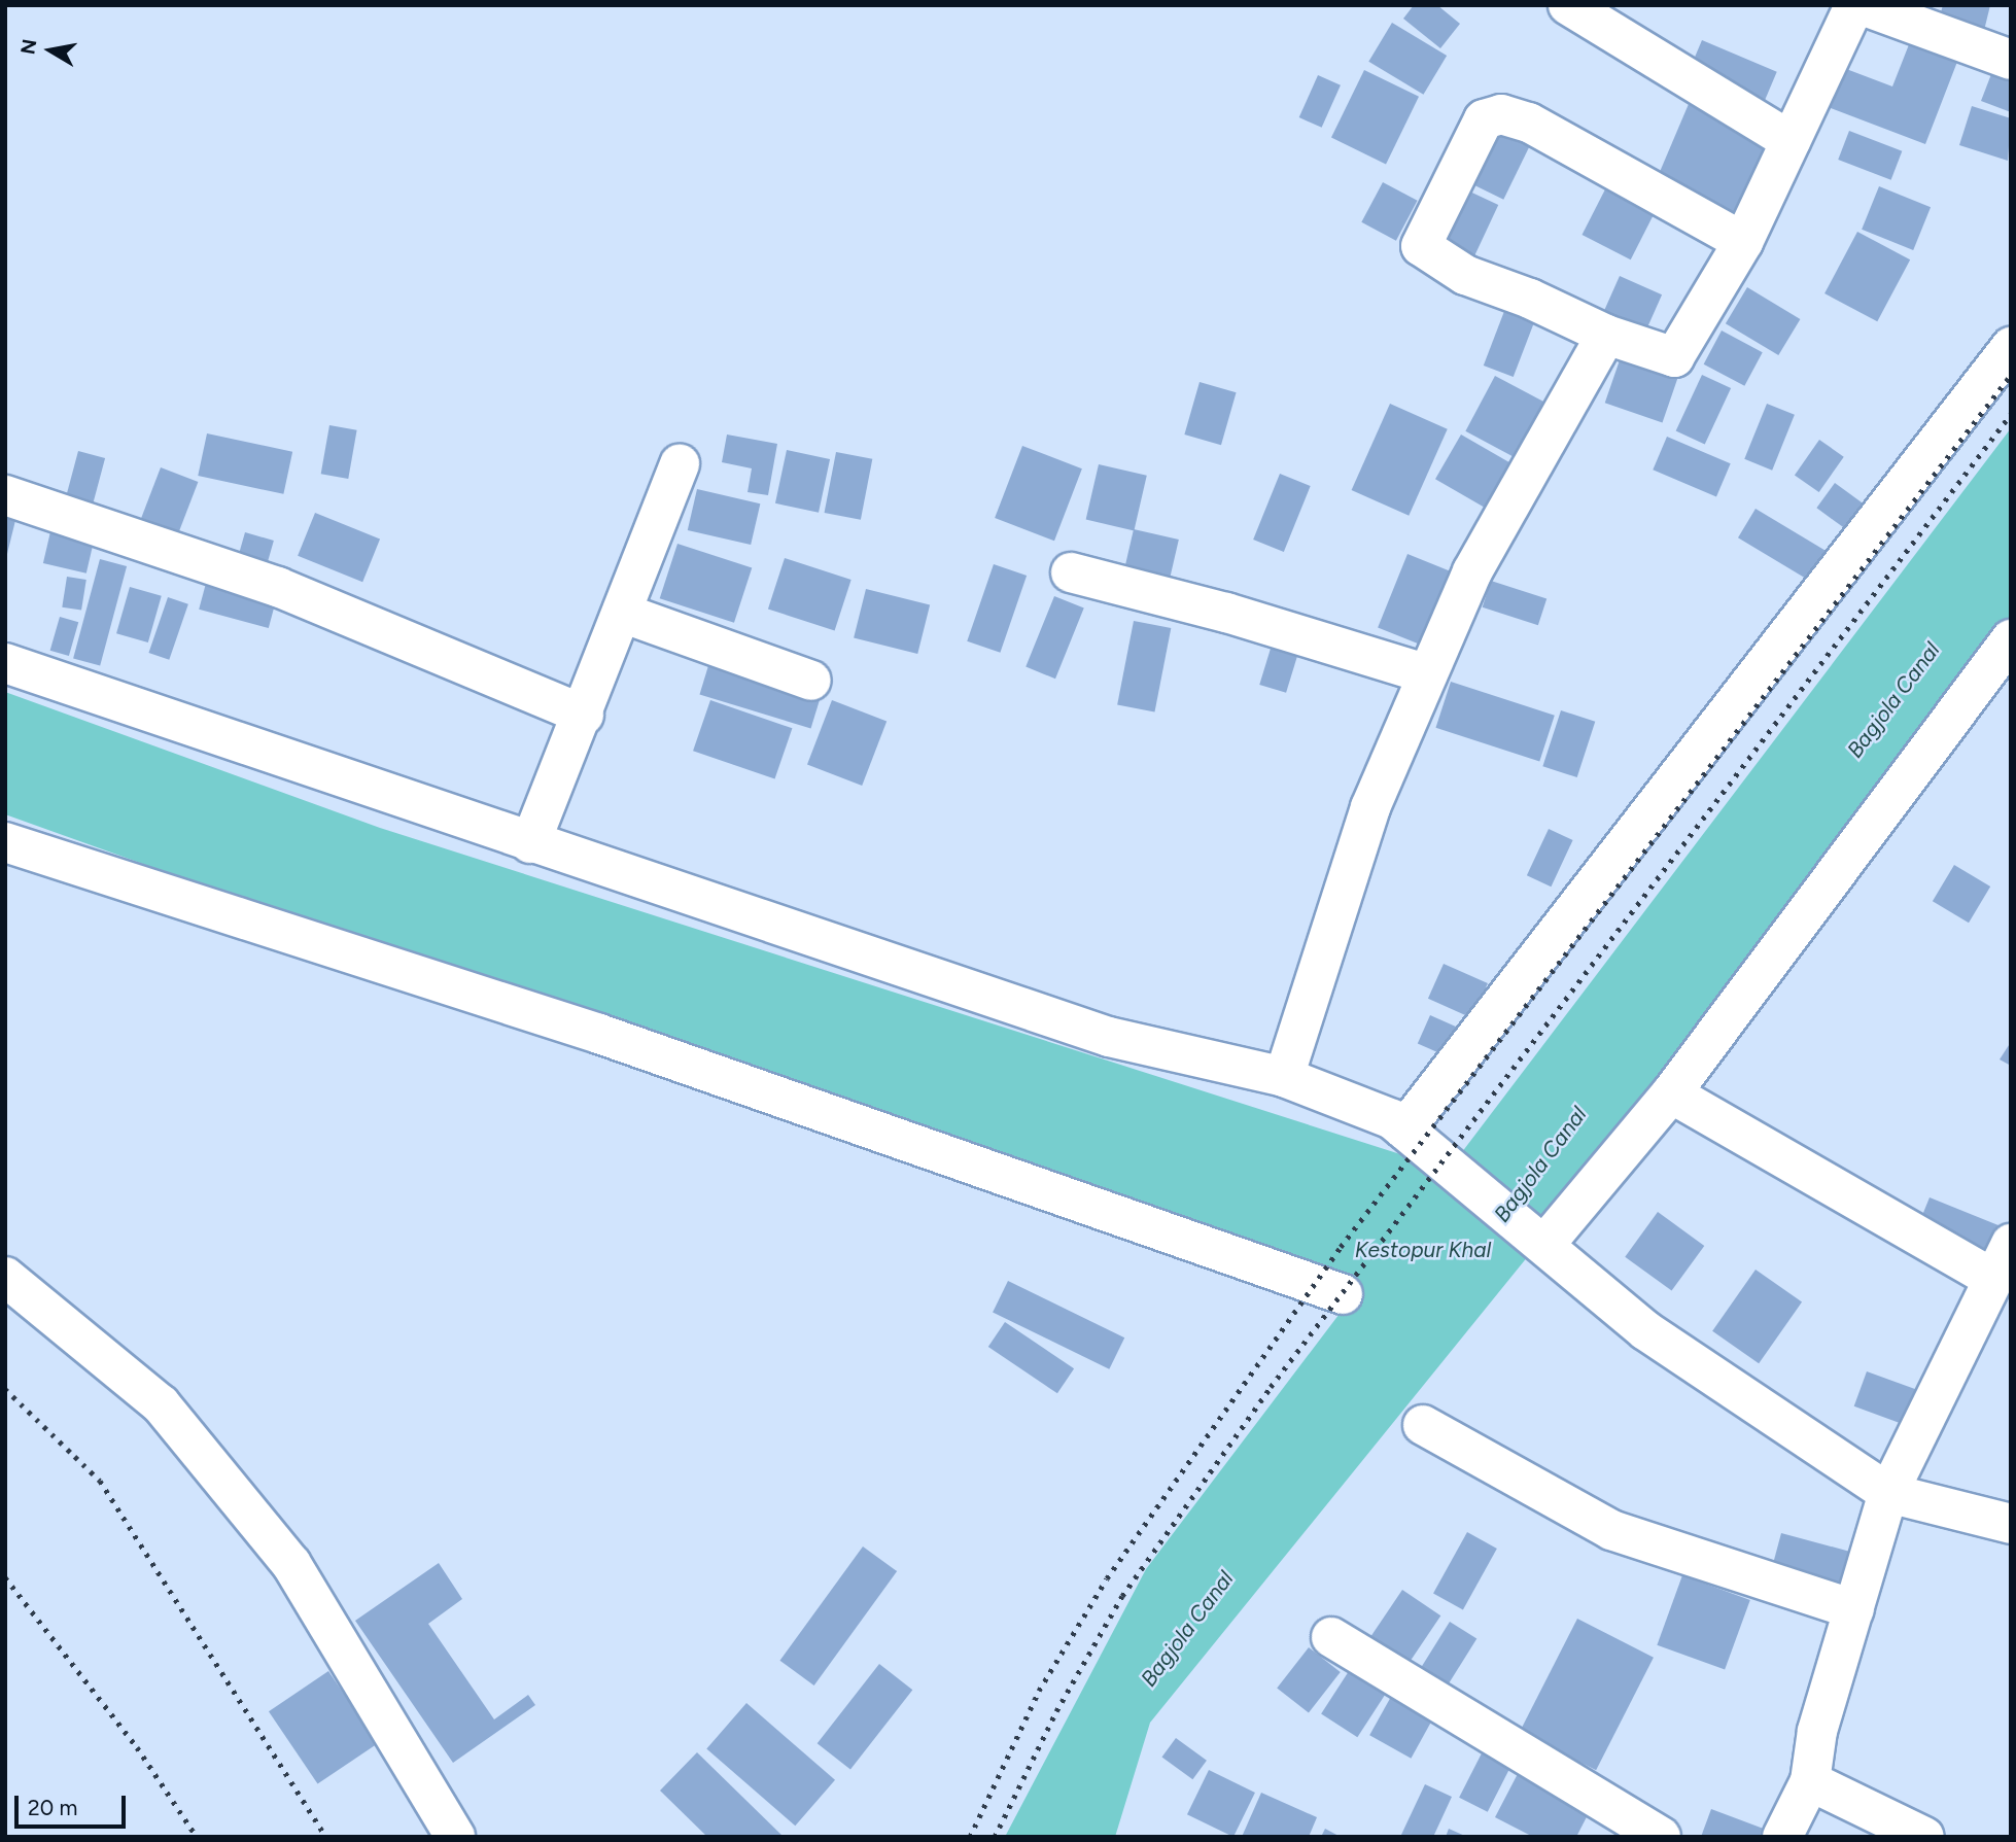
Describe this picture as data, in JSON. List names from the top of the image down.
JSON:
{
  "water": ["Bagjola Canal", "Kestopur Khal"],
  "scale_bar": "20 m",
  "north": "left"
}
